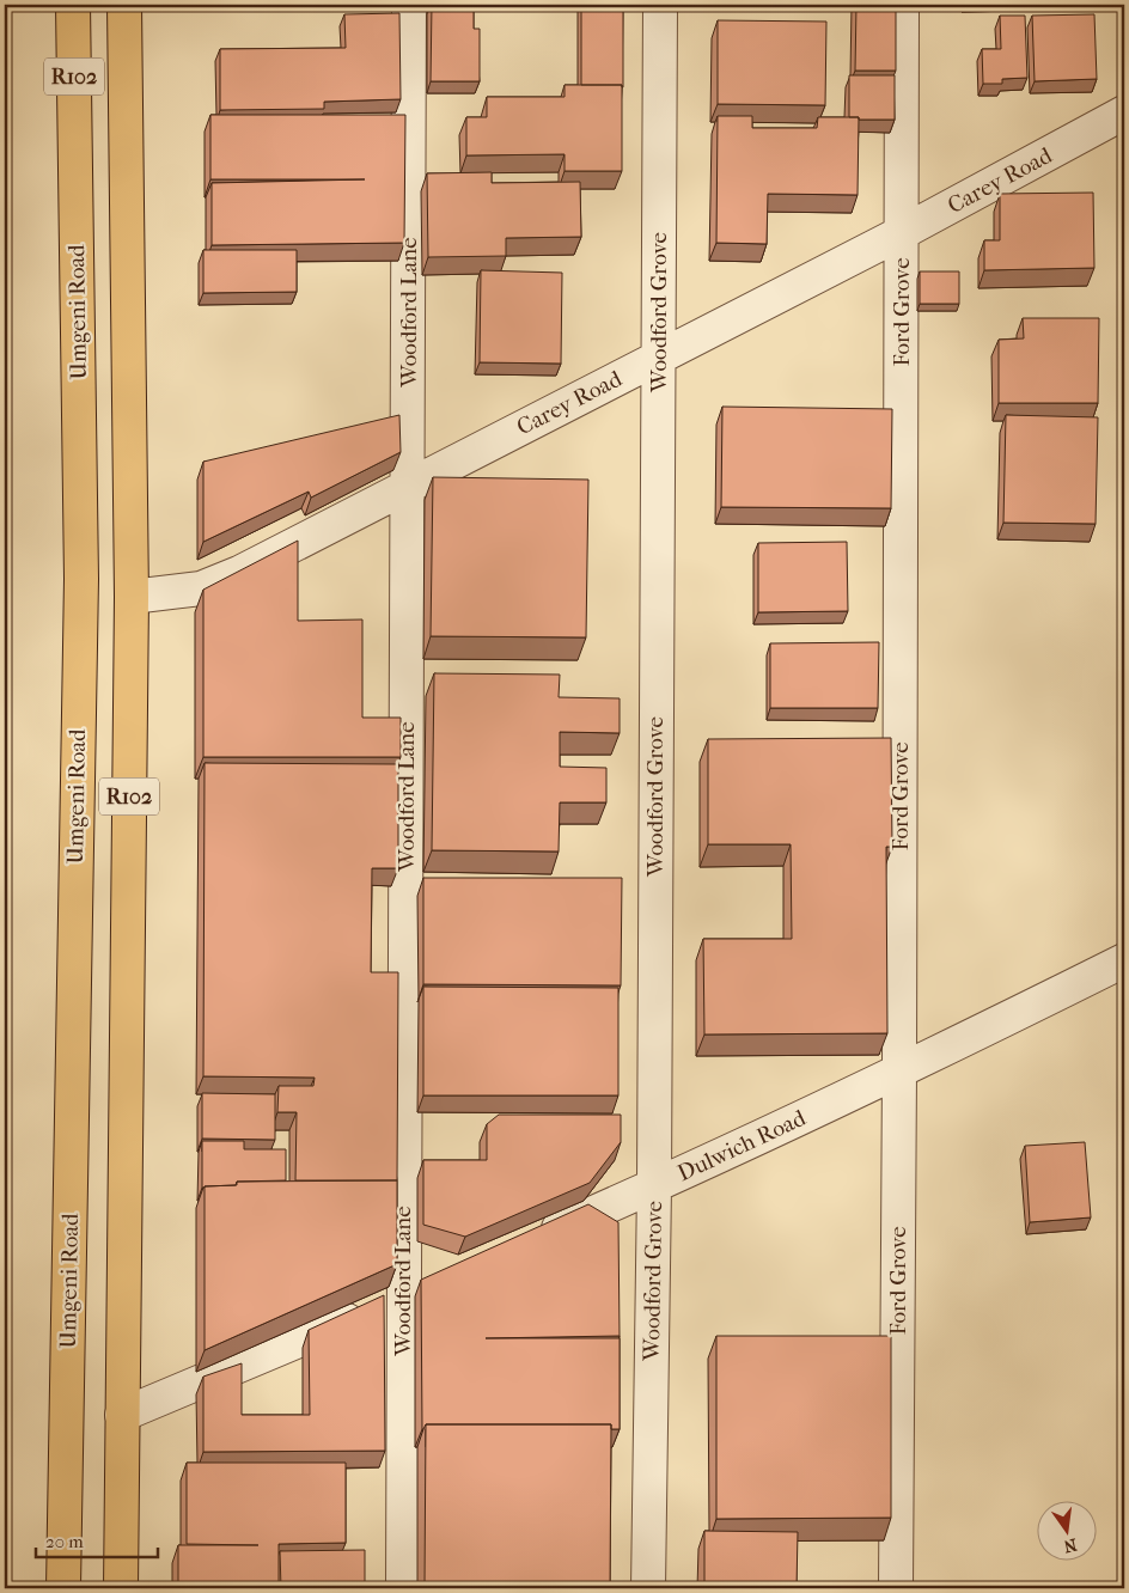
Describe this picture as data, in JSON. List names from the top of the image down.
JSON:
{
  "streets": {
    "main road": ["R102", "Umgeni Road"],
    "street": [
      "Carey Road",
      "Woodford Lane",
      "Woodford Grove",
      "Ford Grove",
      "Dulwich Road"
    ]
  },
  "crossings": [
    ["R102", "Carey Road"],
    ["Carey Road", "Woodford Lane"],
    ["Carey Road", "Woodford Grove"],
    ["Carey Road", "Ford Grove"],
    ["Woodford Grove", "Dulwich Road"],
    ["Ford Grove", "Dulwich Road"]
  ],
  "scale_bar": "20 m",
  "north": "bottom"
}
